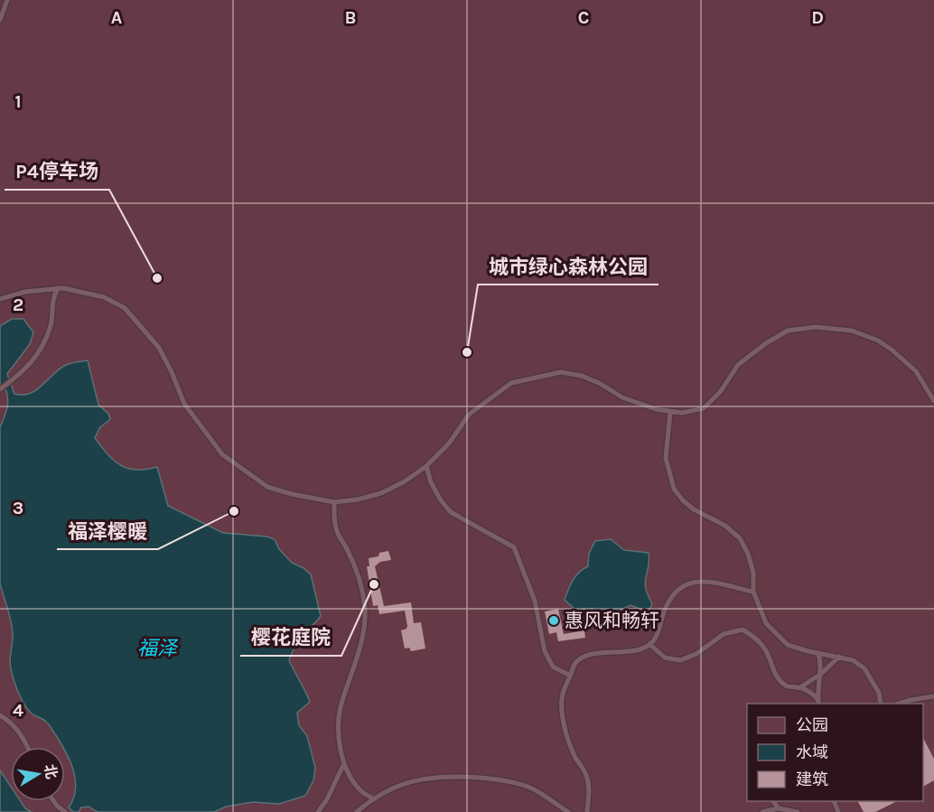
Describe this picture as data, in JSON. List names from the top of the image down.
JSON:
{
  "water": ["福泽"],
  "places": [
    "P4停车场",
    "城市绿心森林公园",
    "福泽樱暖",
    "樱花庭院",
    "惠风和畅轩"
  ],
  "legend": ["公园", "水域", "建筑"],
  "north": "right",
  "grid": {
    "columns": [
      "A",
      "B",
      "C",
      "D"
    ],
    "rows": [
      "1",
      "2",
      "3",
      "4"
    ]
  }
}
